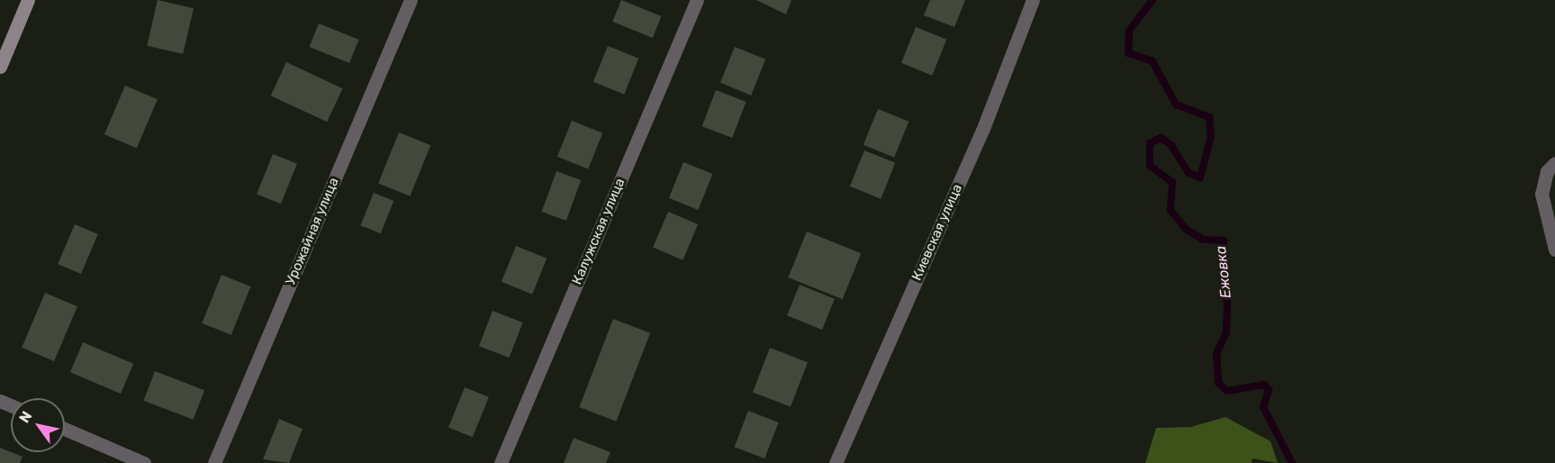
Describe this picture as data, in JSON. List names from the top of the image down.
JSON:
{
  "streets": {
    "street": ["Урожайная улица", "Калужская улица", "Киевская улица"]
  },
  "water": ["Ежовка"],
  "north": "top left"
}
